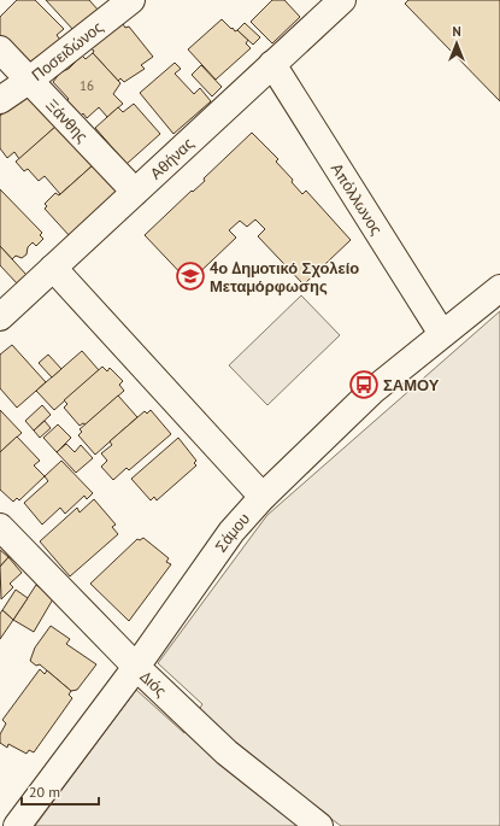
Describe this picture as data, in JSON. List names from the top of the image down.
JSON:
{
  "streets": {
    "street": [
      "Ποσειδώνος",
      "Ξάνθης",
      "Αθήνας",
      "Απόλλωνος",
      "Σάμου",
      "Διός"
    ]
  },
  "crossings": [
    ["Ποσειδώνος", "Ξάνθης"],
    ["Ξάνθης", "Αθήνας"],
    ["Αθήνας", "Απόλλωνος"],
    ["Απόλλωνος", "Σάμου"],
    ["Σάμου", "Διός"]
  ],
  "places": {
    "school or university": ["4ο Δημοτικό Σχολείο Μεταμόρφωσης"],
    "bus stop": ["ΣΑΜΟΥ"]
  },
  "house_numbers": ["16"],
  "scale_bar": "20 m",
  "north": "top"
}
